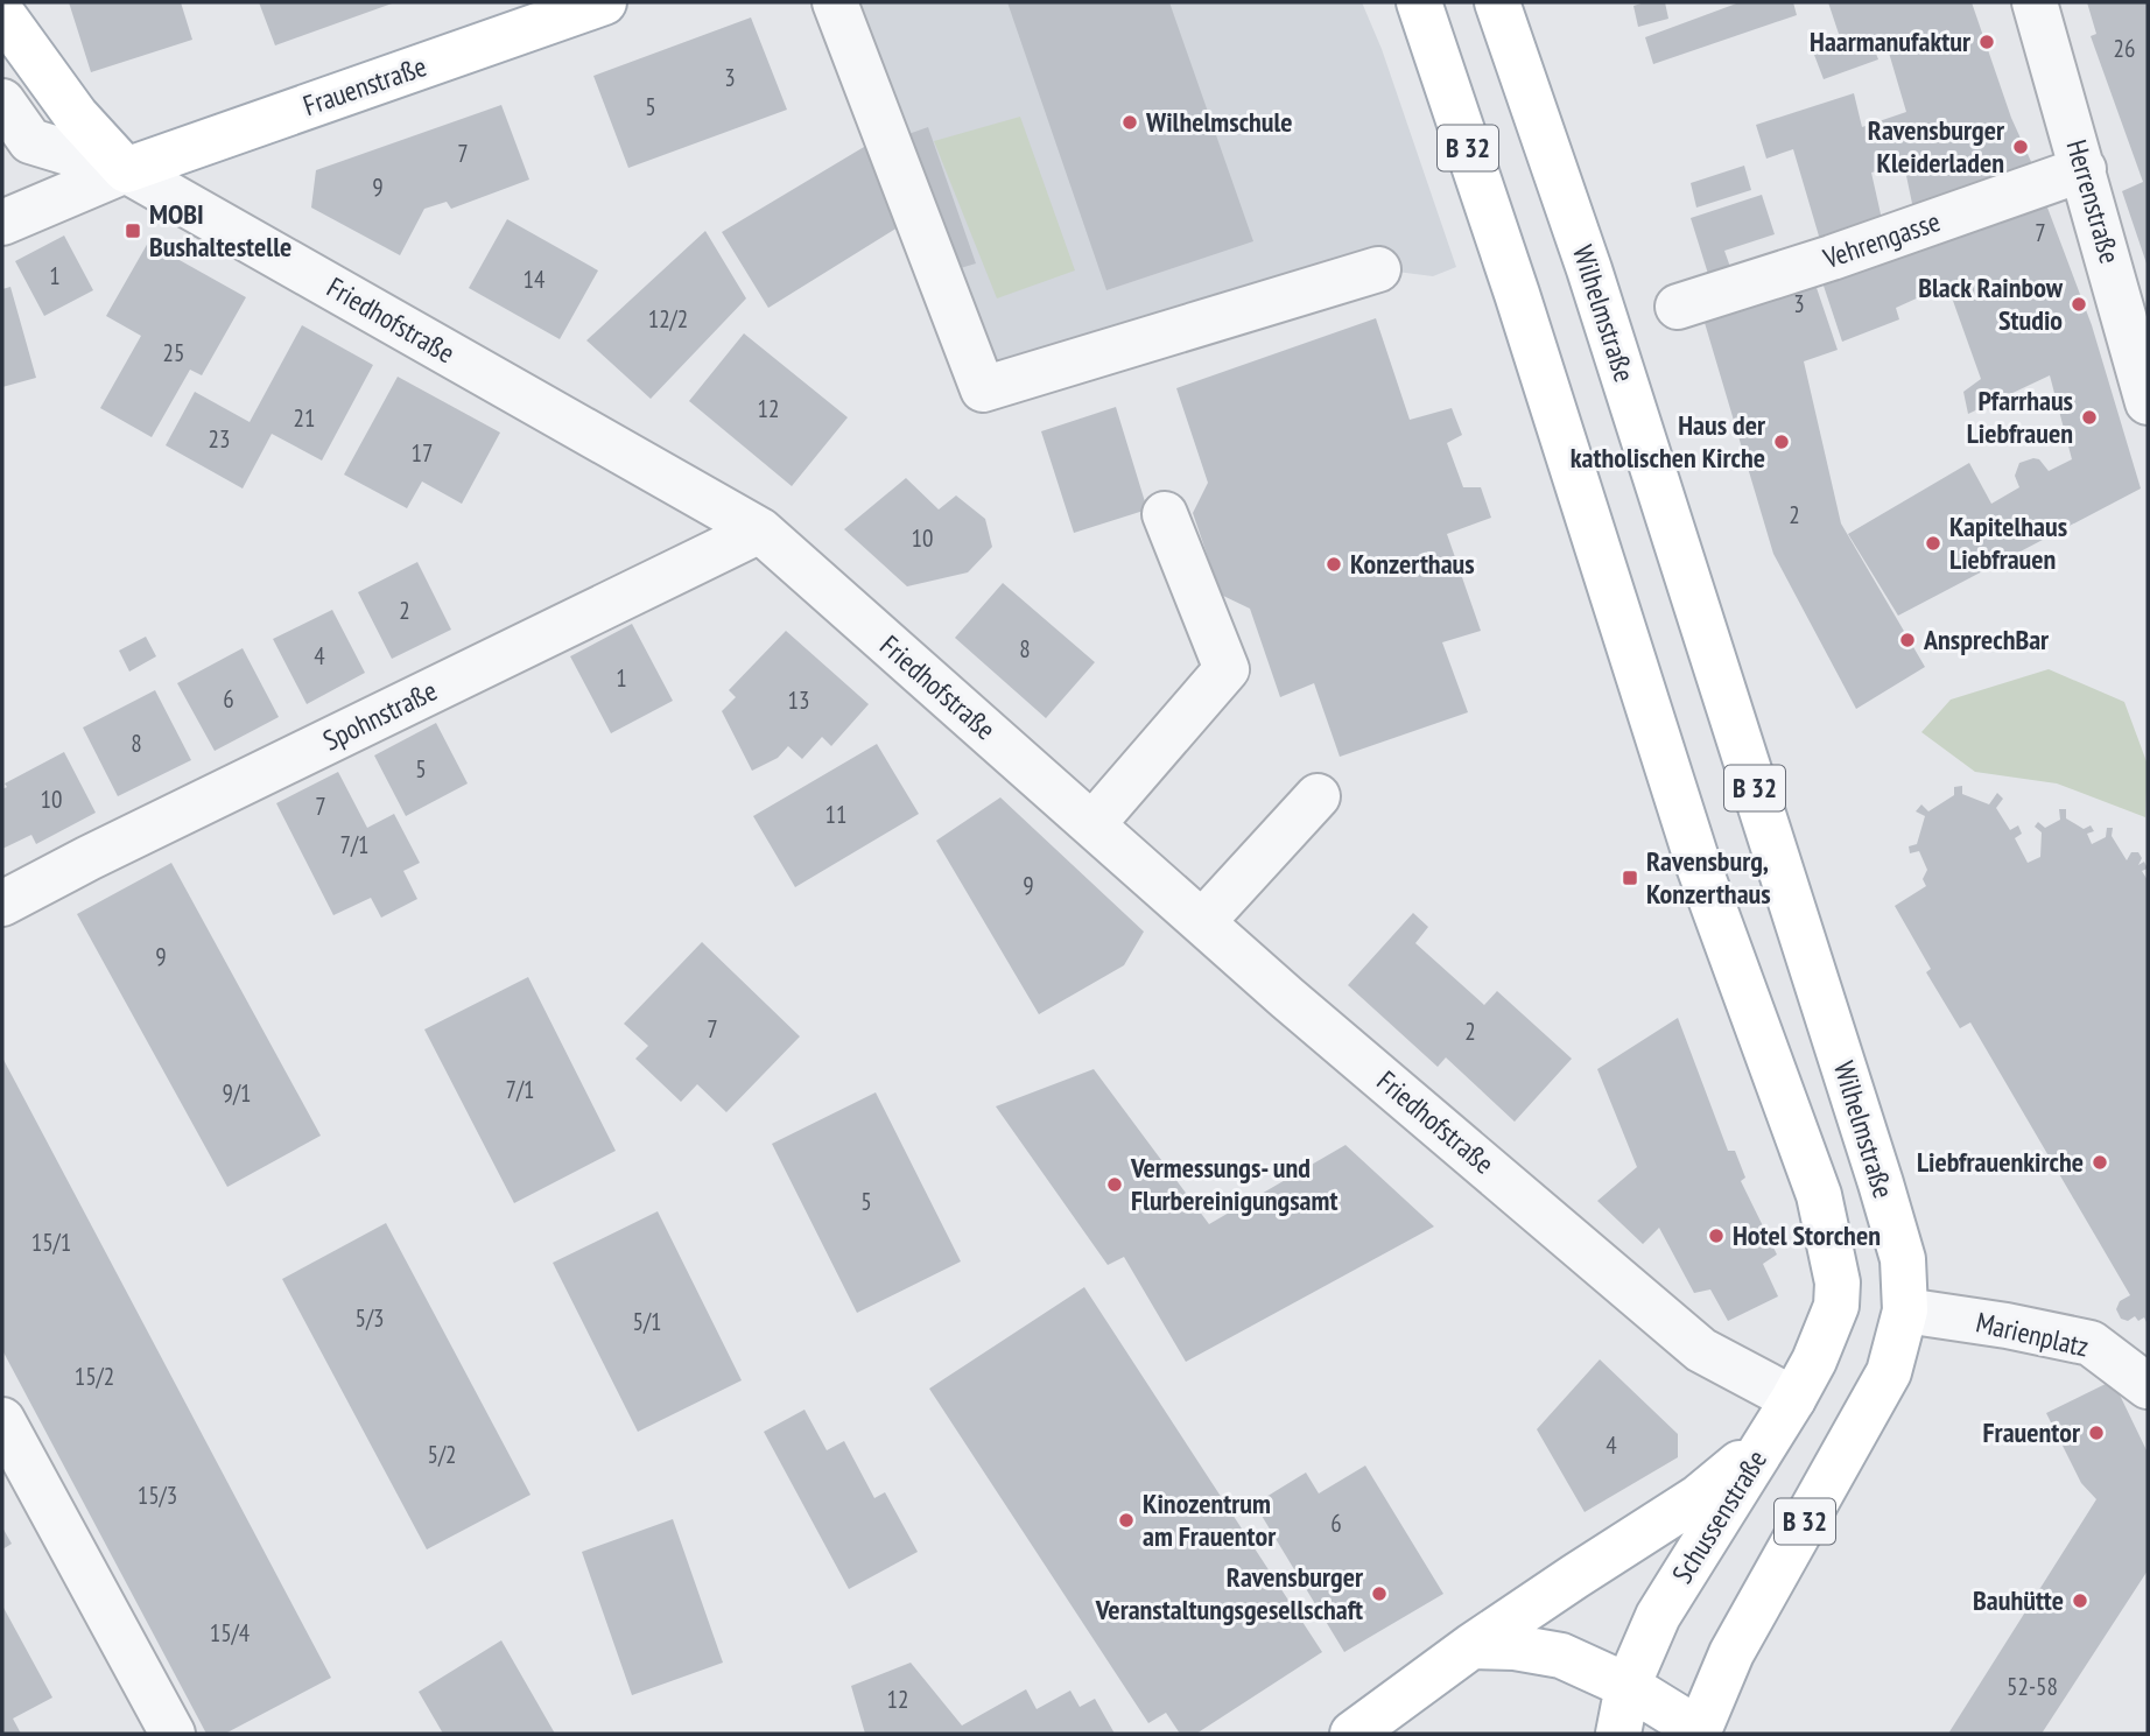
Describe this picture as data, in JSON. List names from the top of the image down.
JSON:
{
  "streets": {
    "main road": [
      "Frauenstraße",
      "B 32",
      "Wilhelmstraße",
      "Schussenstraße"
    ],
    "street": [
      "Herrenstraße",
      "Vehrengasse",
      "Friedhofstraße",
      "Spohnstraße",
      "Marienplatz"
    ]
  },
  "crossings": [
    ["Frauenstraße", "Friedhofstraße"],
    ["B 32", "Wilhelmstraße"],
    ["B 32", "Marienplatz"],
    ["B 32", "Schussenstraße"],
    ["Herrenstraße", "Vehrengasse"],
    ["Wilhelmstraße", "Marienplatz"],
    ["Friedhofstraße", "Spohnstraße"],
    ["Friedhofstraße", "Schussenstraße"]
  ],
  "places": {
    "other": [
      "Haarmanufaktur",
      "Wilhelmschule",
      "Ravensburger Kleiderladen",
      "Black Rainbow Studio",
      "Pfarrhaus Liebfrauen",
      "Haus der katholischen Kirche",
      "Kapitelhaus Liebfrauen",
      "Konzerthaus",
      "AnsprechBar",
      "Liebfrauenkirche",
      "Vermessungs- und Flurbereinigungsamt",
      "Hotel Storchen",
      "Frauentor",
      "Kinozentrum am Frauentor",
      "Ravensburger Veranstaltungsgesellschaft",
      "Bauhütte"
    ],
    "transit": ["MOBI Bushaltestelle", "Ravensburg, Konzerthaus"]
  },
  "house_numbers": [
    "26",
    "3",
    "5",
    "7",
    "9",
    "7",
    "1",
    "14",
    "3",
    "12/2",
    "25",
    "12",
    "21",
    "23",
    "17",
    "2",
    "10",
    "2",
    "8",
    "4",
    "1",
    "6",
    "13",
    "8",
    "5",
    "10",
    "7",
    "11",
    "7/1",
    "9",
    "9",
    "7",
    "2",
    "7/1",
    "9/1",
    "5",
    "15/1",
    "5/3",
    "5/1",
    "15/2",
    "4",
    "5/2",
    "15/3",
    "6",
    "15/4",
    "52-58",
    "12"
  ]
}
